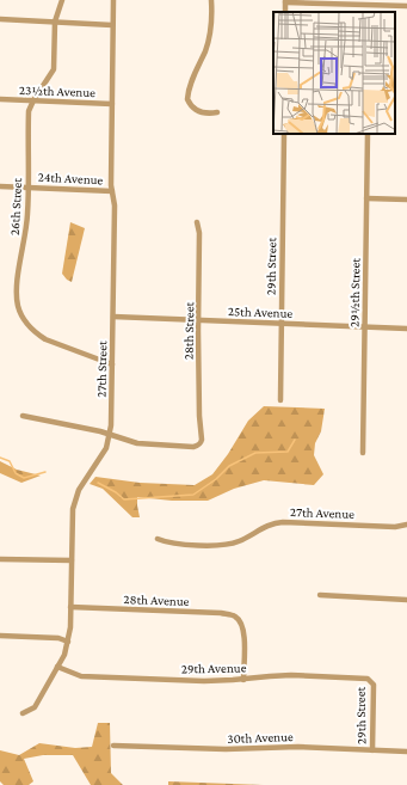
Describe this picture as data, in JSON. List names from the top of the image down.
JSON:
{
  "streets": {
    "street": [
      "23½th Avenue",
      "24th Avenue",
      "26th Street",
      "29th Street",
      "29½th Street",
      "25th Avenue",
      "28th Street",
      "27th Street",
      "27th Avenue",
      "28th Avenue",
      "29th Avenue",
      "30th Avenue"
    ]
  },
  "crossings": [
    ["23½th Avenue", "26th Street"],
    ["23½th Avenue", "27th Street"],
    ["24th Avenue", "26th Street"],
    ["24th Avenue", "27th Street"],
    ["26th Street", "27th Street"],
    ["29th Street", "25th Avenue"],
    ["29th Street", "29th Avenue"],
    ["29th Street", "30th Avenue"],
    ["29½th Street", "25th Avenue"],
    ["25th Avenue", "28th Street"],
    ["25th Avenue", "27th Street"],
    ["28th Street", "27th Street"],
    ["27th Street", "28th Avenue"],
    ["27th Street", "29th Avenue"],
    ["28th Avenue", "29th Avenue"]
  ]
}
